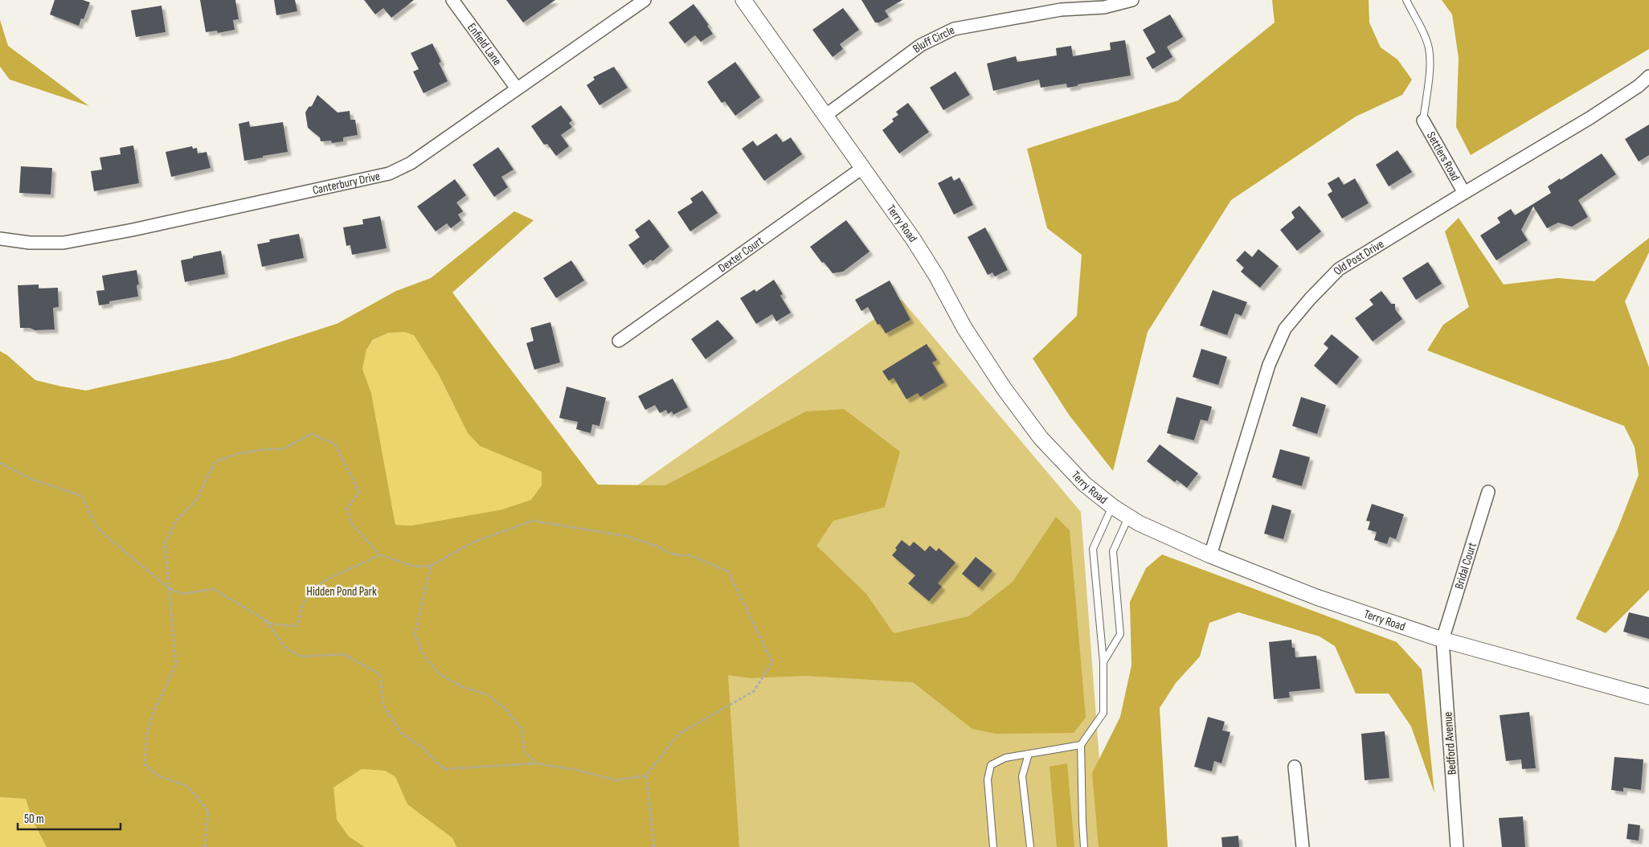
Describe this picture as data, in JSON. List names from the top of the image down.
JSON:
{
  "streets": {
    "street": [
      "Bluff Circle",
      "Enfield Lane",
      "Settlers Road",
      "Canterbury Drive",
      "Terry Road",
      "Dexter Court",
      "Old Post Drive",
      "Bridal Court",
      "Bedford Avenue"
    ]
  },
  "crossings": [
    ["Bluff Circle", "Terry Road"],
    ["Enfield Lane", "Canterbury Drive"],
    ["Settlers Road", "Old Post Drive"],
    ["Terry Road", "Dexter Court"],
    ["Terry Road", "Old Post Drive"],
    ["Terry Road", "Bridal Court"],
    ["Terry Road", "Bedford Avenue"],
    ["Bridal Court", "Bedford Avenue"]
  ],
  "parks": ["Hidden Pond Park"],
  "scale_bar": "50 m"
}
